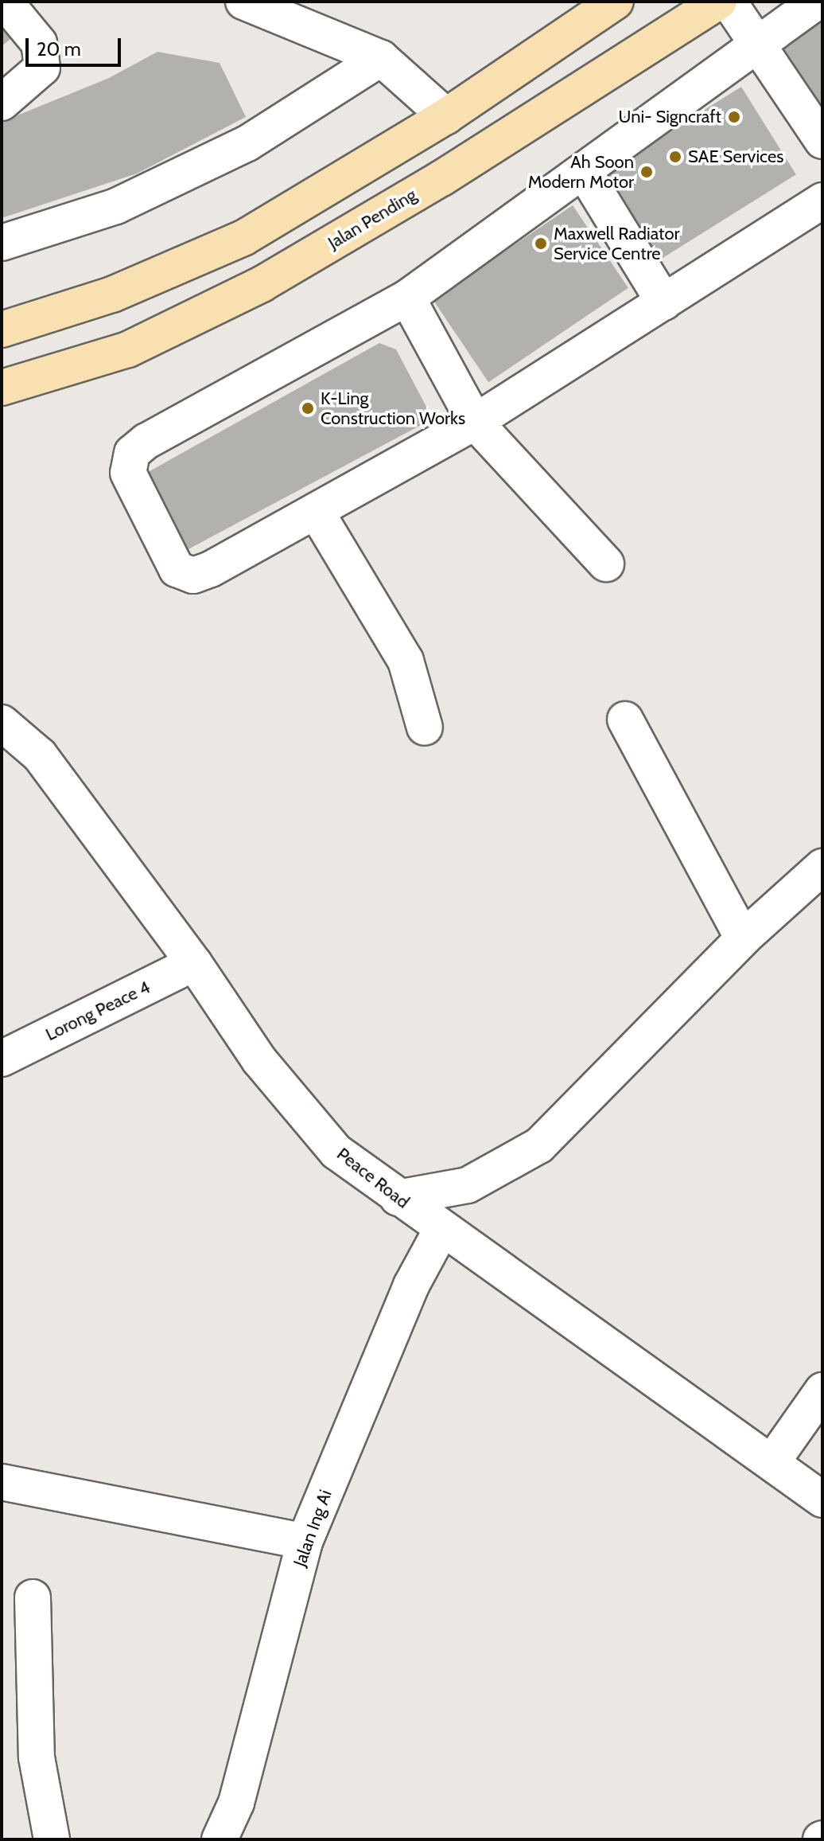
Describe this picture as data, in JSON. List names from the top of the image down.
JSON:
{
  "streets": {
    "main road": ["Jalan Pending"],
    "street": ["Lorong Peace 4", "Peace Road", "Jalan Ing Ai"]
  },
  "crossings": [
    ["Lorong Peace 4", "Peace Road"],
    ["Peace Road", "Jalan Ing Ai"]
  ],
  "places": [
    "Uni- Signcraft",
    "SAE Services",
    "Ah Soon Modern Motor",
    "Maxwell Radiator Service Centre",
    "K-Ling Construction Works"
  ],
  "scale_bar": "20 m"
}
